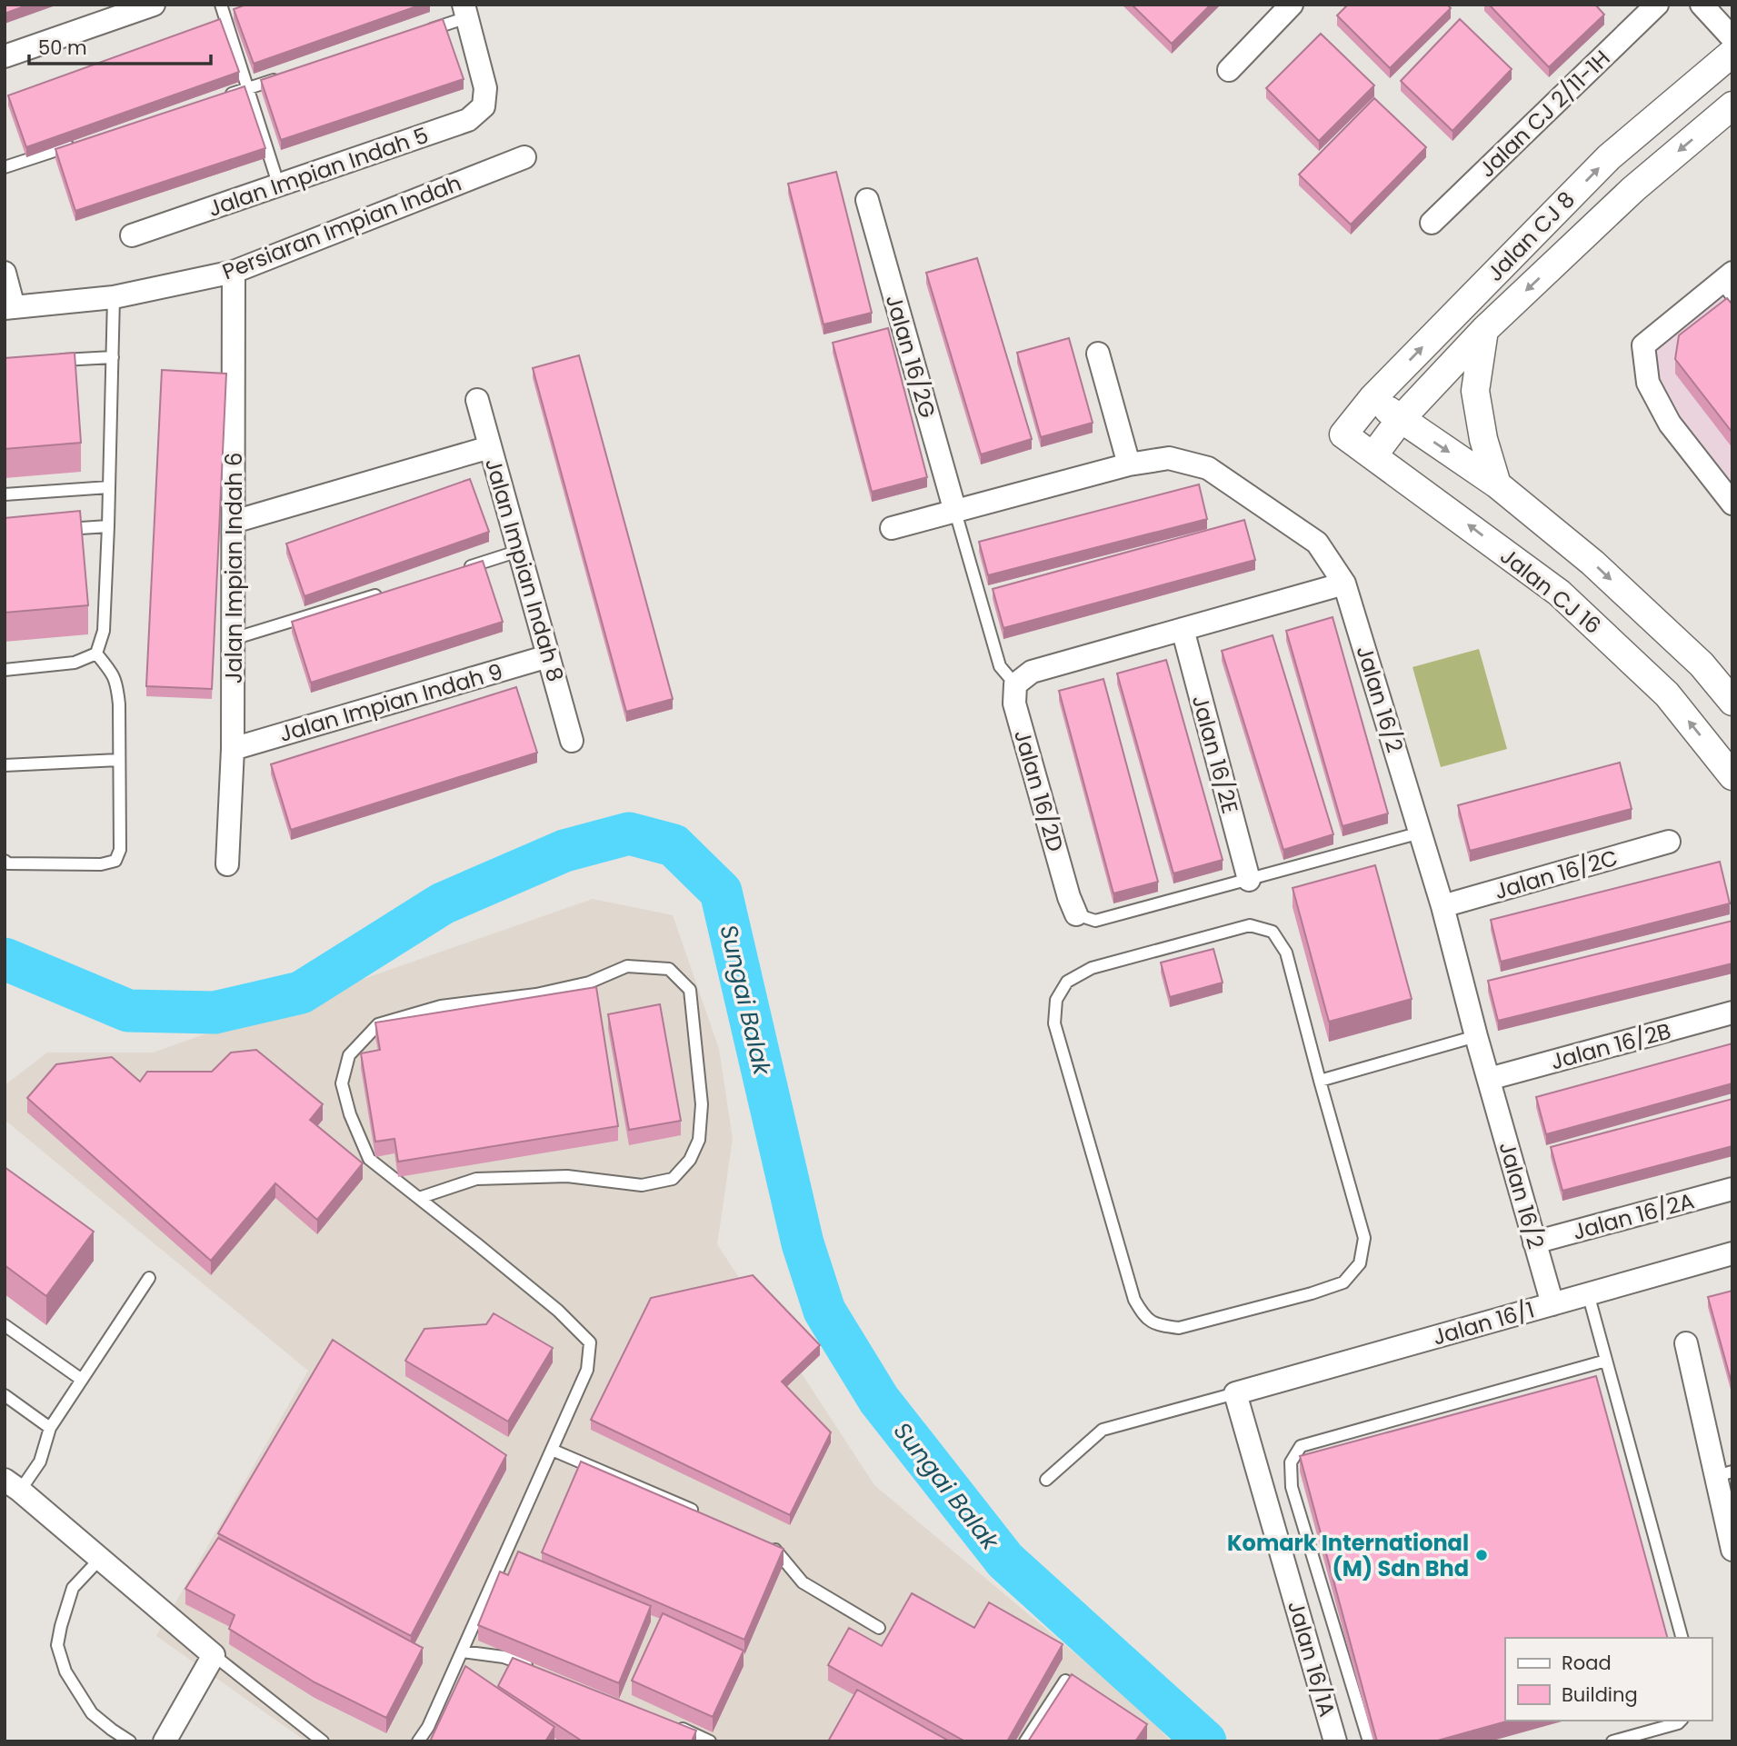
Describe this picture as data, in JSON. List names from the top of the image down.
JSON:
{
  "streets": {
    "street": [
      "Jalan CJ 2/11-1H",
      "Jalan Impian Indah 5",
      "Persiaran Impian Indah",
      "Jalan CJ 8",
      "Jalan 16/2G",
      "Jalan Impian Indah 6",
      "Jalan Impian Indah 8",
      "Jalan CJ 16",
      "Jalan 16/2",
      "Jalan Impian Indah 9",
      "Jalan 16/2E",
      "Jalan 16/2D",
      "Jalan 16/2C",
      "Jalan 16/2B",
      "Jalan 16/2A",
      "Jalan 16/1",
      "Jalan 16/1A"
    ]
  },
  "crossings": [
    ["Persiaran Impian Indah", "Jalan Impian Indah 6"],
    ["Jalan CJ 8", "Jalan CJ 16"],
    ["Jalan 16/2G", "Jalan 16/2"],
    ["Jalan Impian Indah 6", "Jalan Impian Indah 9"],
    ["Jalan Impian Indah 8", "Jalan Impian Indah 9"],
    ["Jalan 16/2", "Jalan 16/2C"],
    ["Jalan 16/2", "Jalan 16/2B"],
    ["Jalan 16/2", "Jalan 16/2A"],
    ["Jalan 16/2", "Jalan 16/1"],
    ["Jalan 16/1", "Jalan 16/1A"]
  ],
  "water": ["Sungai Balak"],
  "places": ["Komark International (M) Sdn Bhd"],
  "legend": ["Road", "Building"],
  "scale_bar": "50 m"
}
